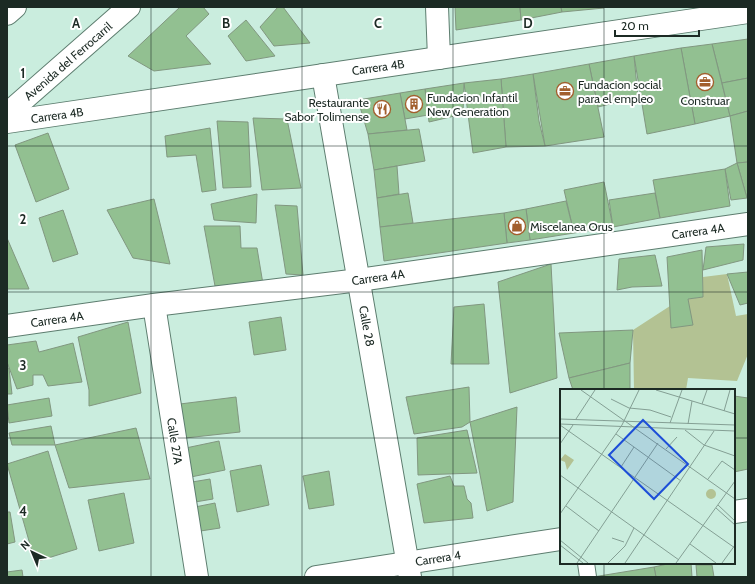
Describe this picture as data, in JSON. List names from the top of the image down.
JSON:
{
  "streets": {
    "street": [
      "Avenida del Ferrocarril",
      "Carrera 4B",
      "Carrera 4A",
      "Calle 28",
      "Calle 27A",
      "Carrera 4"
    ]
  },
  "crossings": [
    ["Carrera 4B", "Calle 28"],
    ["Carrera 4A", "Calle 28"],
    ["Carrera 4A", "Calle 27A"],
    ["Calle 28", "Carrera 4"]
  ],
  "places": {
    "office": ["Construar", "Fundacion social para el empleo"],
    "building": ["Fundacion Infantil New Generation"],
    "restaurant": ["Restaurante Sabor Tolimense"],
    "shop": ["Miscelanea Orus"]
  },
  "scale_bar": "20 m",
  "north": "top left",
  "grid": {
    "columns": [
      "A",
      "B",
      "C",
      "D"
    ],
    "rows": [
      "1",
      "2",
      "3",
      "4"
    ]
  }
}
